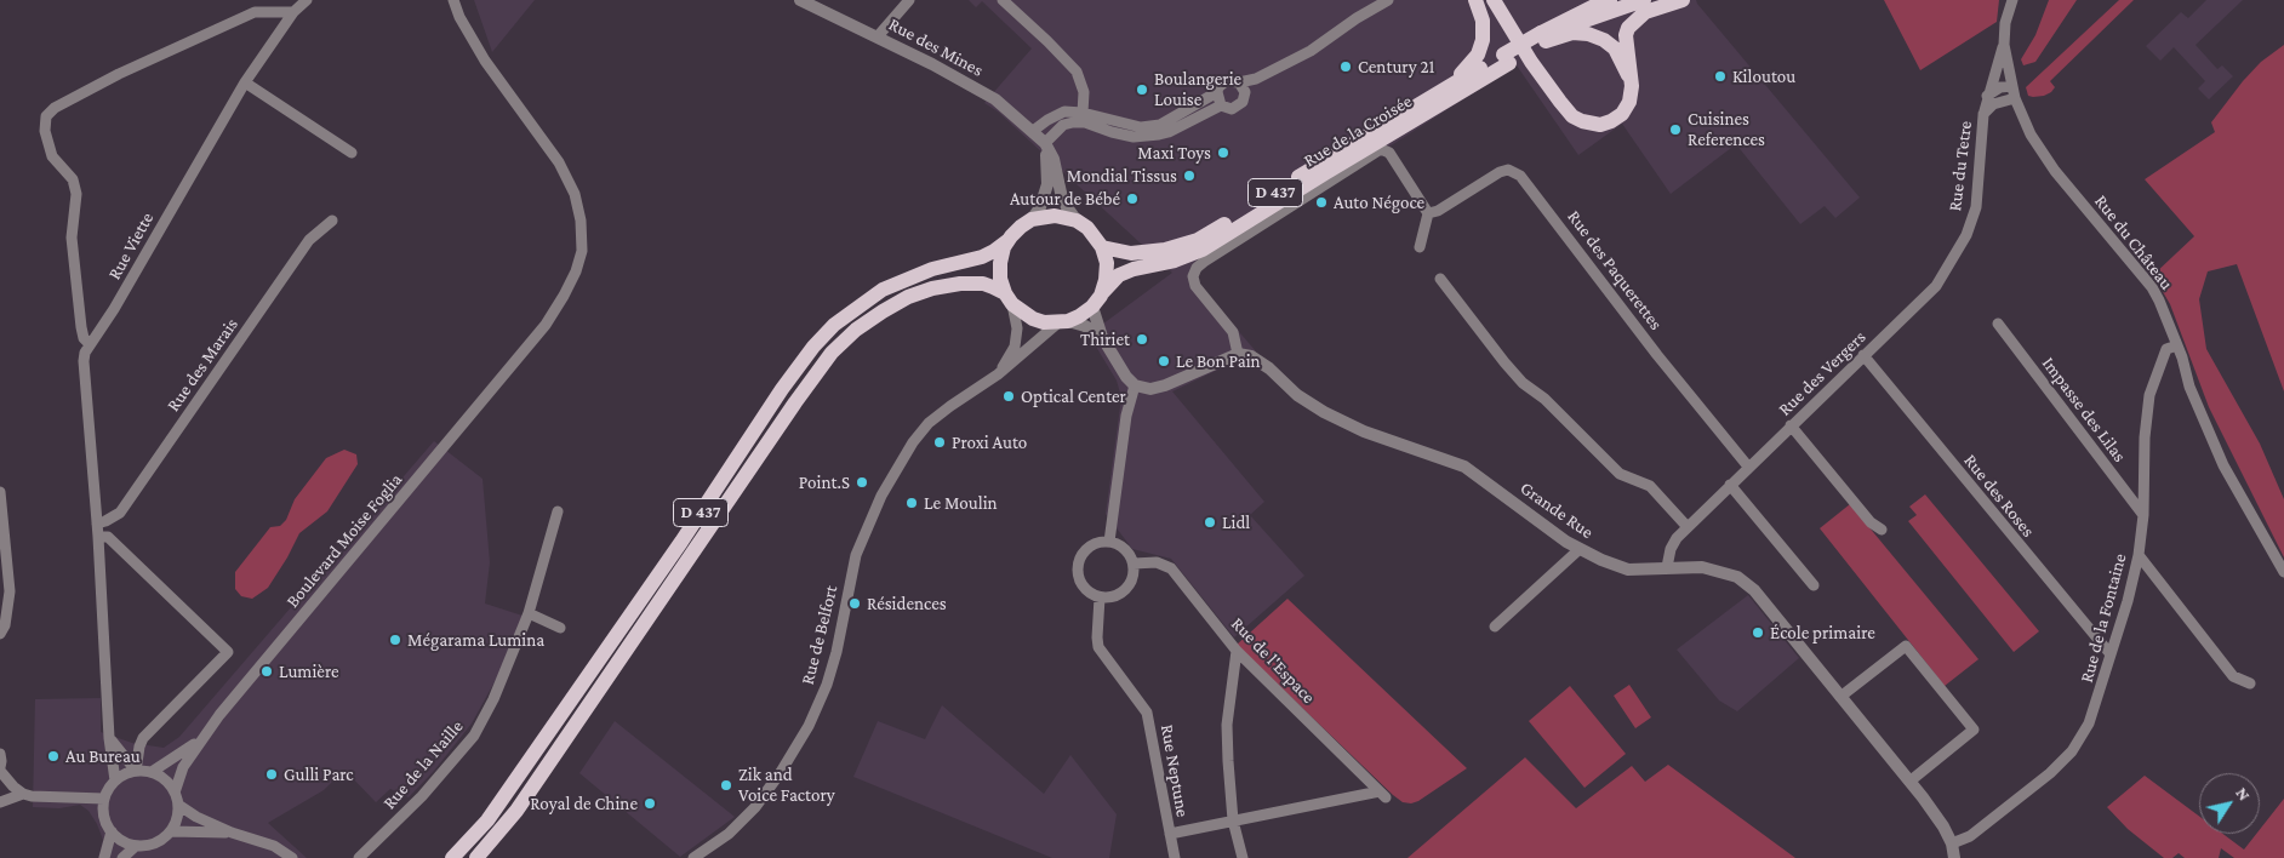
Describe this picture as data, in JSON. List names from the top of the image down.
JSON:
{
  "streets": {
    "main road": ["Rue de la Croisée", "D 437"],
    "street": [
      "Rue des Mines",
      "Rue du Tetre",
      "Rue du Château",
      "Rue Viette",
      "Rue des Paquerettes",
      "Rue des Marais",
      "Rue des Vergers",
      "Impasse des Lilas",
      "Rue des Roses",
      "Grande Rue",
      "Boulevard Moise Foglia",
      "Rue de la Fontaine",
      "Rue de Belfort",
      "Rue de l'Espace",
      "Rue de la Naille",
      "Rue Neptune"
    ]
  },
  "crossings": [
    ["Rue des Mines", "Rue de la Croisée"],
    ["Rue des Mines", "D 437"],
    ["Rue de la Croisée", "D 437"],
    ["Rue du Tetre", "Rue du Château"],
    ["Rue du Tetre", "Rue des Vergers"],
    ["Rue du Château", "Rue de la Fontaine"],
    ["Rue Viette", "Rue des Marais"],
    ["Rue Viette", "Boulevard Moise Foglia"],
    ["Rue des Paquerettes", "Rue des Vergers"],
    ["Rue des Vergers", "Rue des Roses"],
    ["Rue des Vergers", "Grande Rue"],
    ["Impasse des Lilas", "Rue de la Fontaine"],
    ["Rue des Roses", "Rue de la Fontaine"],
    ["Grande Rue", "Rue de la Fontaine"],
    ["Rue de l'Espace", "Rue Neptune"]
  ],
  "places": [
    "Century 21",
    "Kiloutou",
    "Boulangerie Louise",
    "Cuisines References",
    "Maxi Toys",
    "Mondial Tissus",
    "Autour de Bébé",
    "Auto Négoce",
    "Thiriet",
    "Le Bon Pain",
    "Optical Center",
    "Proxi Auto",
    "Point.S",
    "Le Moulin",
    "Lidl",
    "Résidences",
    "École primaire",
    "Mégarama Lumina",
    "Lumière",
    "Au Bureau",
    "Gulli Parc",
    "Zik and Voice Factory",
    "Royal de Chine"
  ],
  "north": "top right"
}
